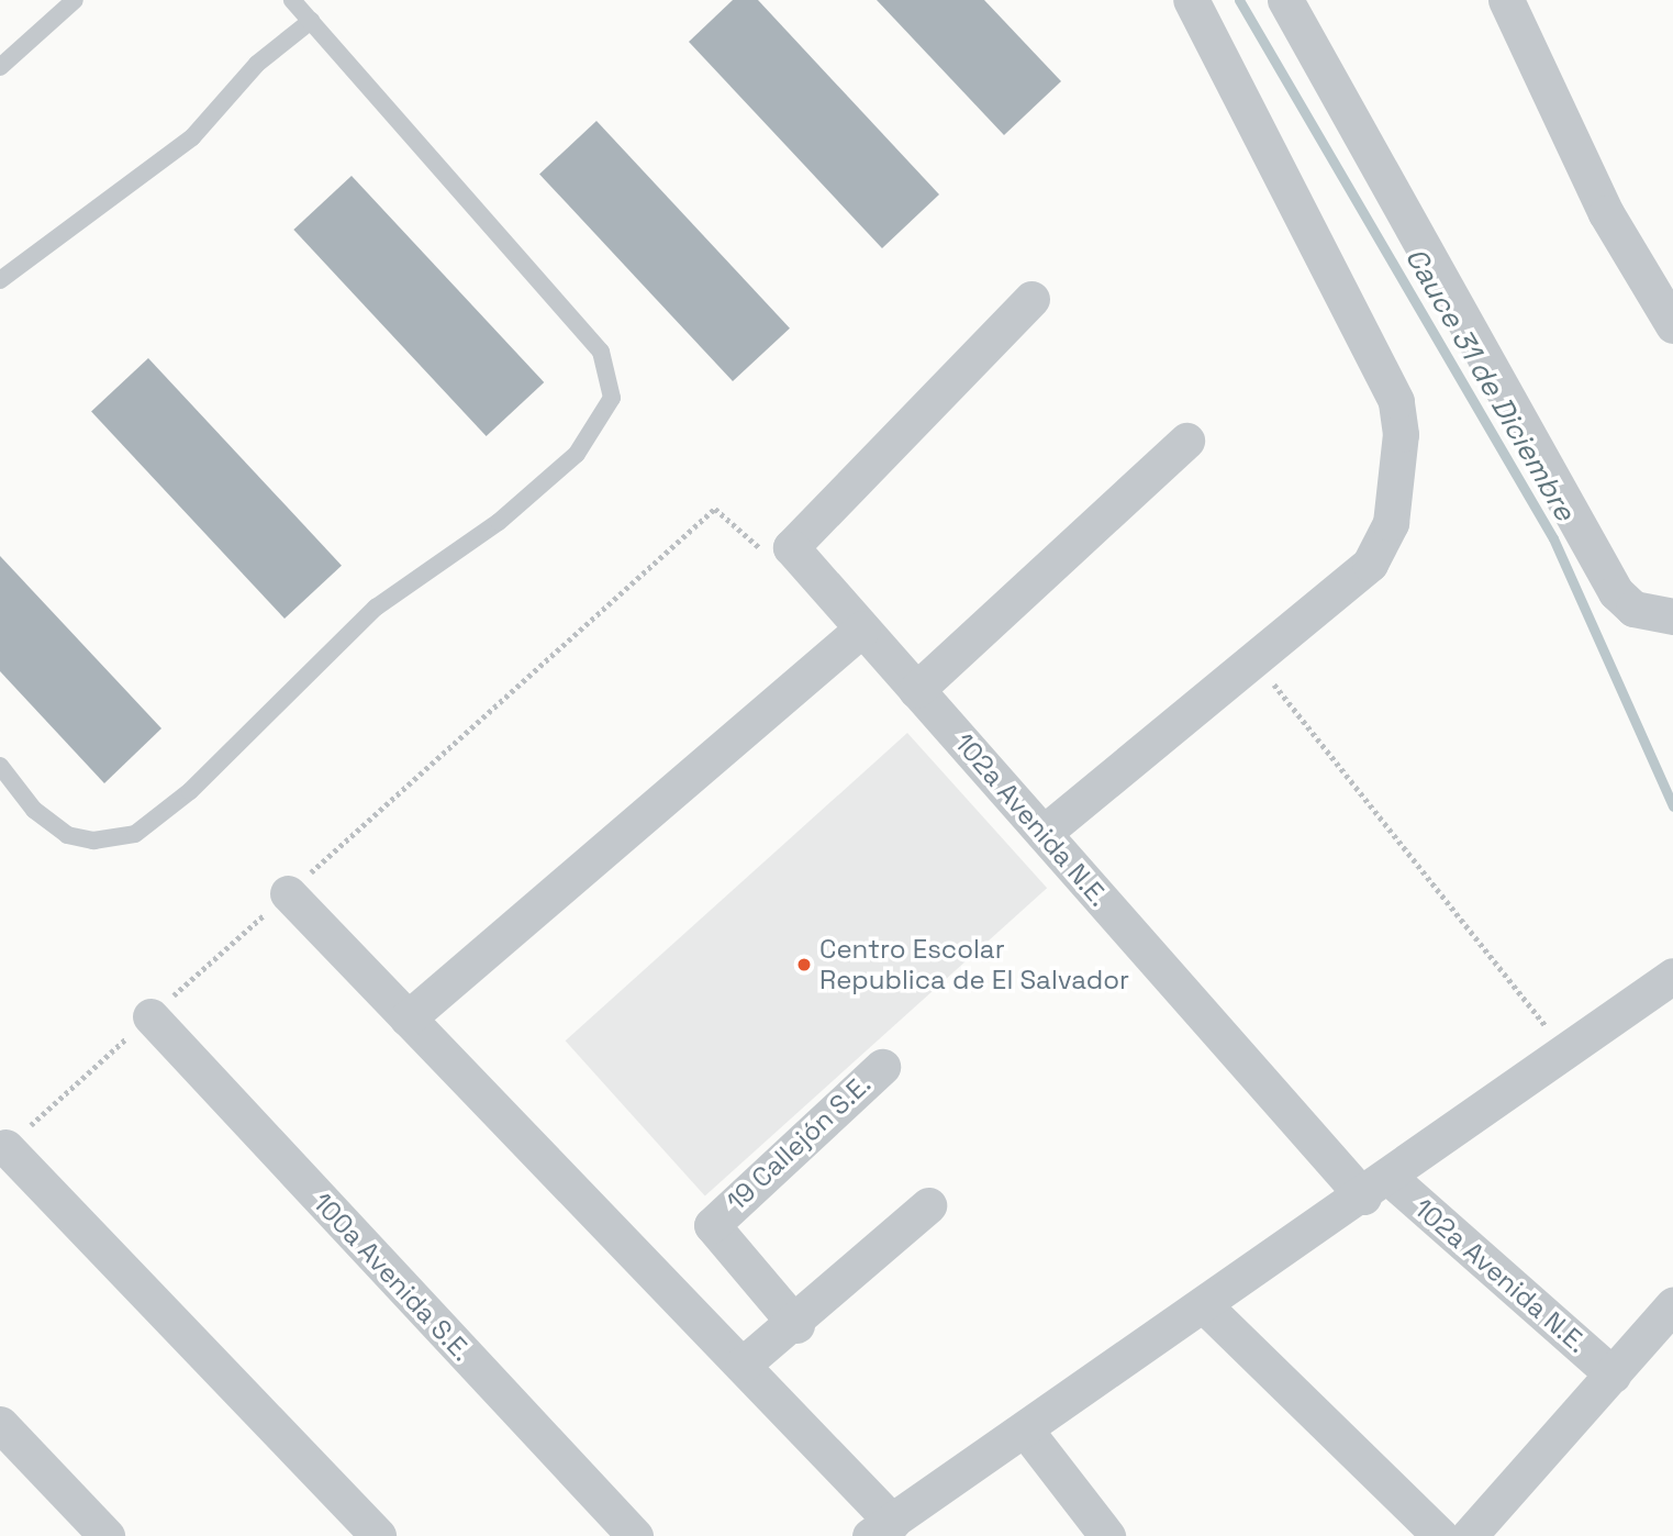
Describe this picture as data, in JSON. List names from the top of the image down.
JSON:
{
  "streets": {
    "street": ["102a Avenida N.E.", "19 Callejón S.E.", "100a Avenida S.E."]
  },
  "water": ["Cauce 31 de Diciembre"],
  "places": ["Centro Escolar Republica de El Salvador"]
}
